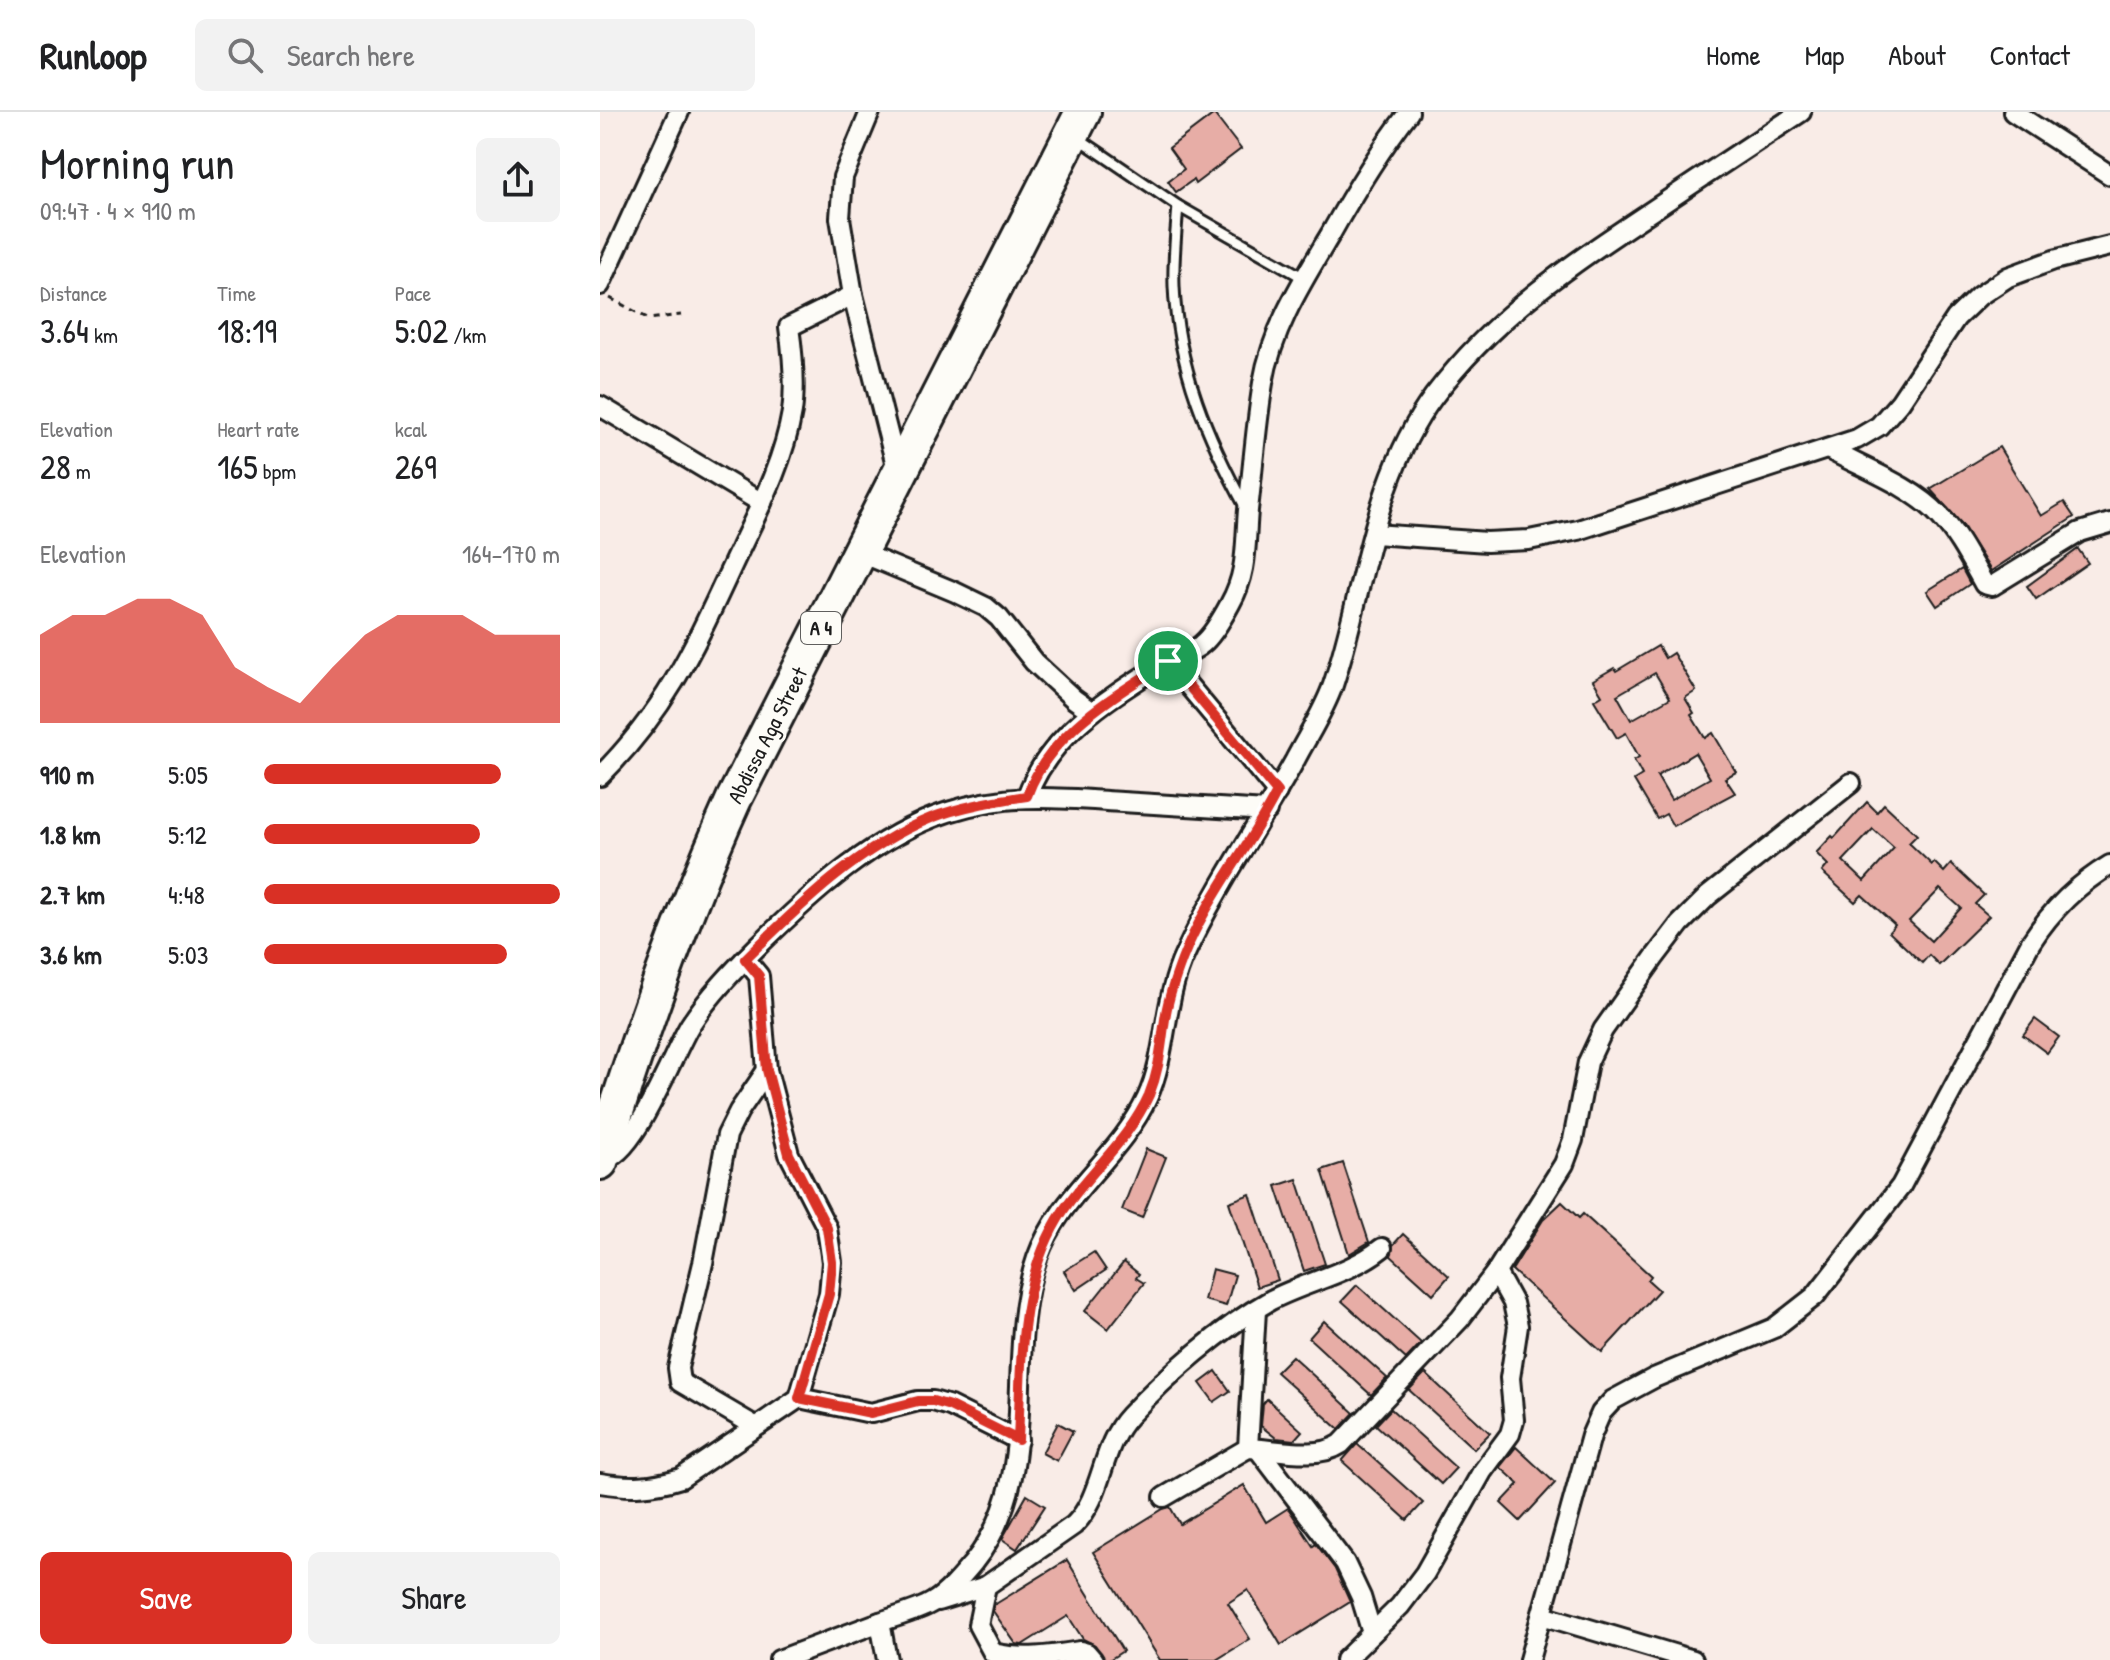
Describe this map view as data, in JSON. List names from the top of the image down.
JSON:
{
  "streets": {
    "highway": ["A 4", "Abdissa Aga Street"]
  },
  "page": {
    "header": "Runloop",
    "search": "Search here",
    "nav": [
      "Home",
      "Map",
      "About",
      "Contact"
    ],
    "heading": ["Morning run", "09:47 · 4 × 910 m"],
    "stats": [
      ["Distance", "3.64 km"],
      ["Time", "18:19"],
      ["Pace", "5:02 /km"],
      ["Elevation", "28 m"],
      ["Heart rate", "165 bpm"],
      ["kcal", "269"]
    ],
    "chart": ["Elevation", "164–170 m"],
    "list": [
      {
        "name": "910 m",
        "note": "5:05"
      },
      {
        "name": "1.8 km",
        "note": "5:12"
      },
      {
        "name": "2.7 km",
        "note": "4:48"
      },
      {
        "name": "3.6 km",
        "note": "5:03"
      }
    ],
    "buttons": ["Save", "Share"]
  }
}
